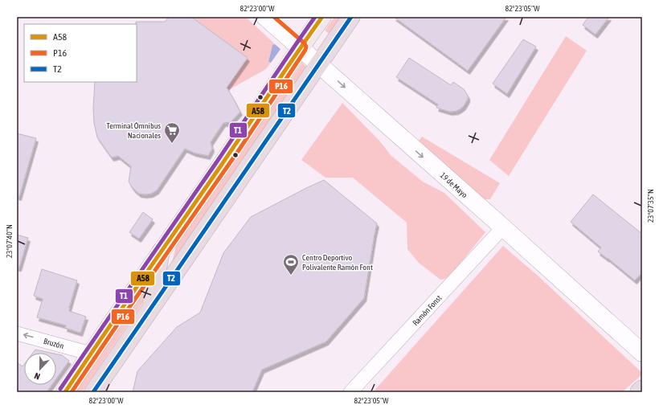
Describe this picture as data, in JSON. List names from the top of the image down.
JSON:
{
  "streets": {
    "street": ["19 de Mayo", "Ramón Fonst", "Bruzón"]
  },
  "crossings": [
    ["19 de Mayo", "Ramón Fonst"]
  ],
  "one_way": ["19 de Mayo", "Bruzón"],
  "places": {
    "supermarket": ["Terminal Ómnibus Nacionales"],
    "sports": ["Centro Deportivo Polivalente Ramón Font"]
  },
  "lines": [
    "transit line A58",
    "transit line P16",
    "transit line T2",
    "transit line T1"
  ],
  "legend": ["A58", "P16", "T2"],
  "north": "bottom",
  "coordinates": [
    "82°23'00\"W",
    "82°23'05\"W",
    "23°07'35\"N",
    "23°07'40\"N"
  ]
}
